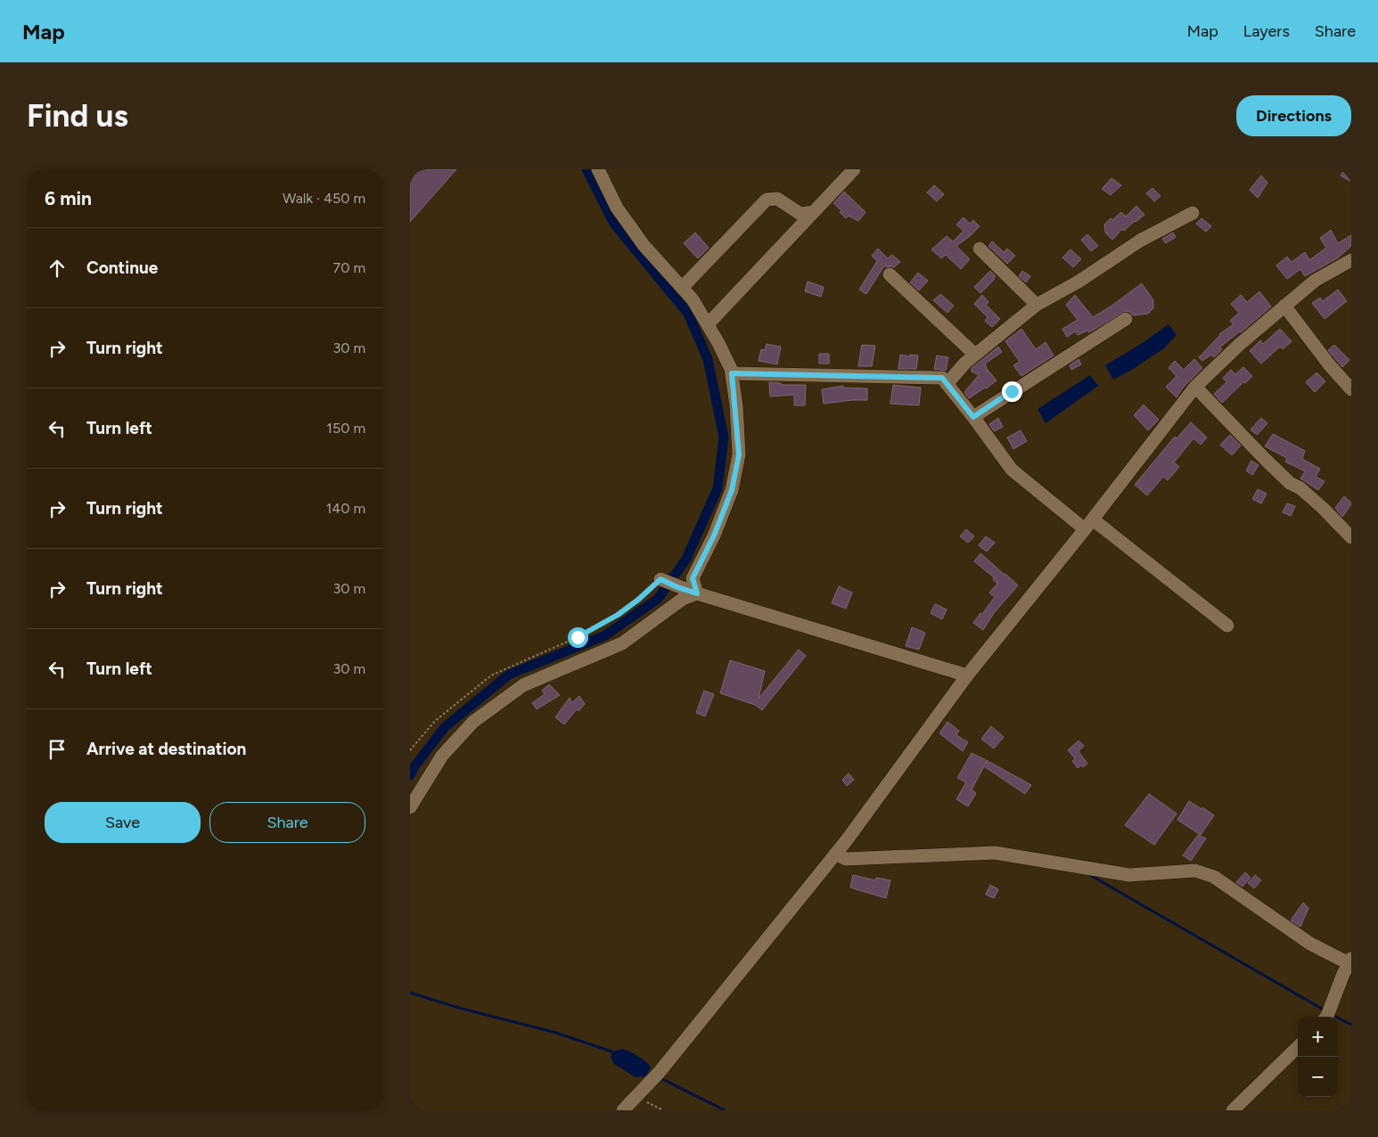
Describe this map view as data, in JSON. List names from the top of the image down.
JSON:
{
  "page": {
    "header": "Map",
    "nav": ["Map", "Layers", "Share"],
    "buttons": [
      "Directions",
      ["Save", "Share"]
    ],
    "title": "Find us",
    "heading": ["6 min", "Walk · 450 m"],
    "list": [
      ["Continue", "70 m"],
      ["Turn right", "30 m"],
      ["Turn left", "150 m"],
      ["Turn right", "140 m"],
      ["Turn right", "30 m"],
      ["Turn left", "30 m"],
      "Arrive at destination"
    ],
    "map_buttons": ["+", "−"]
  }
}
